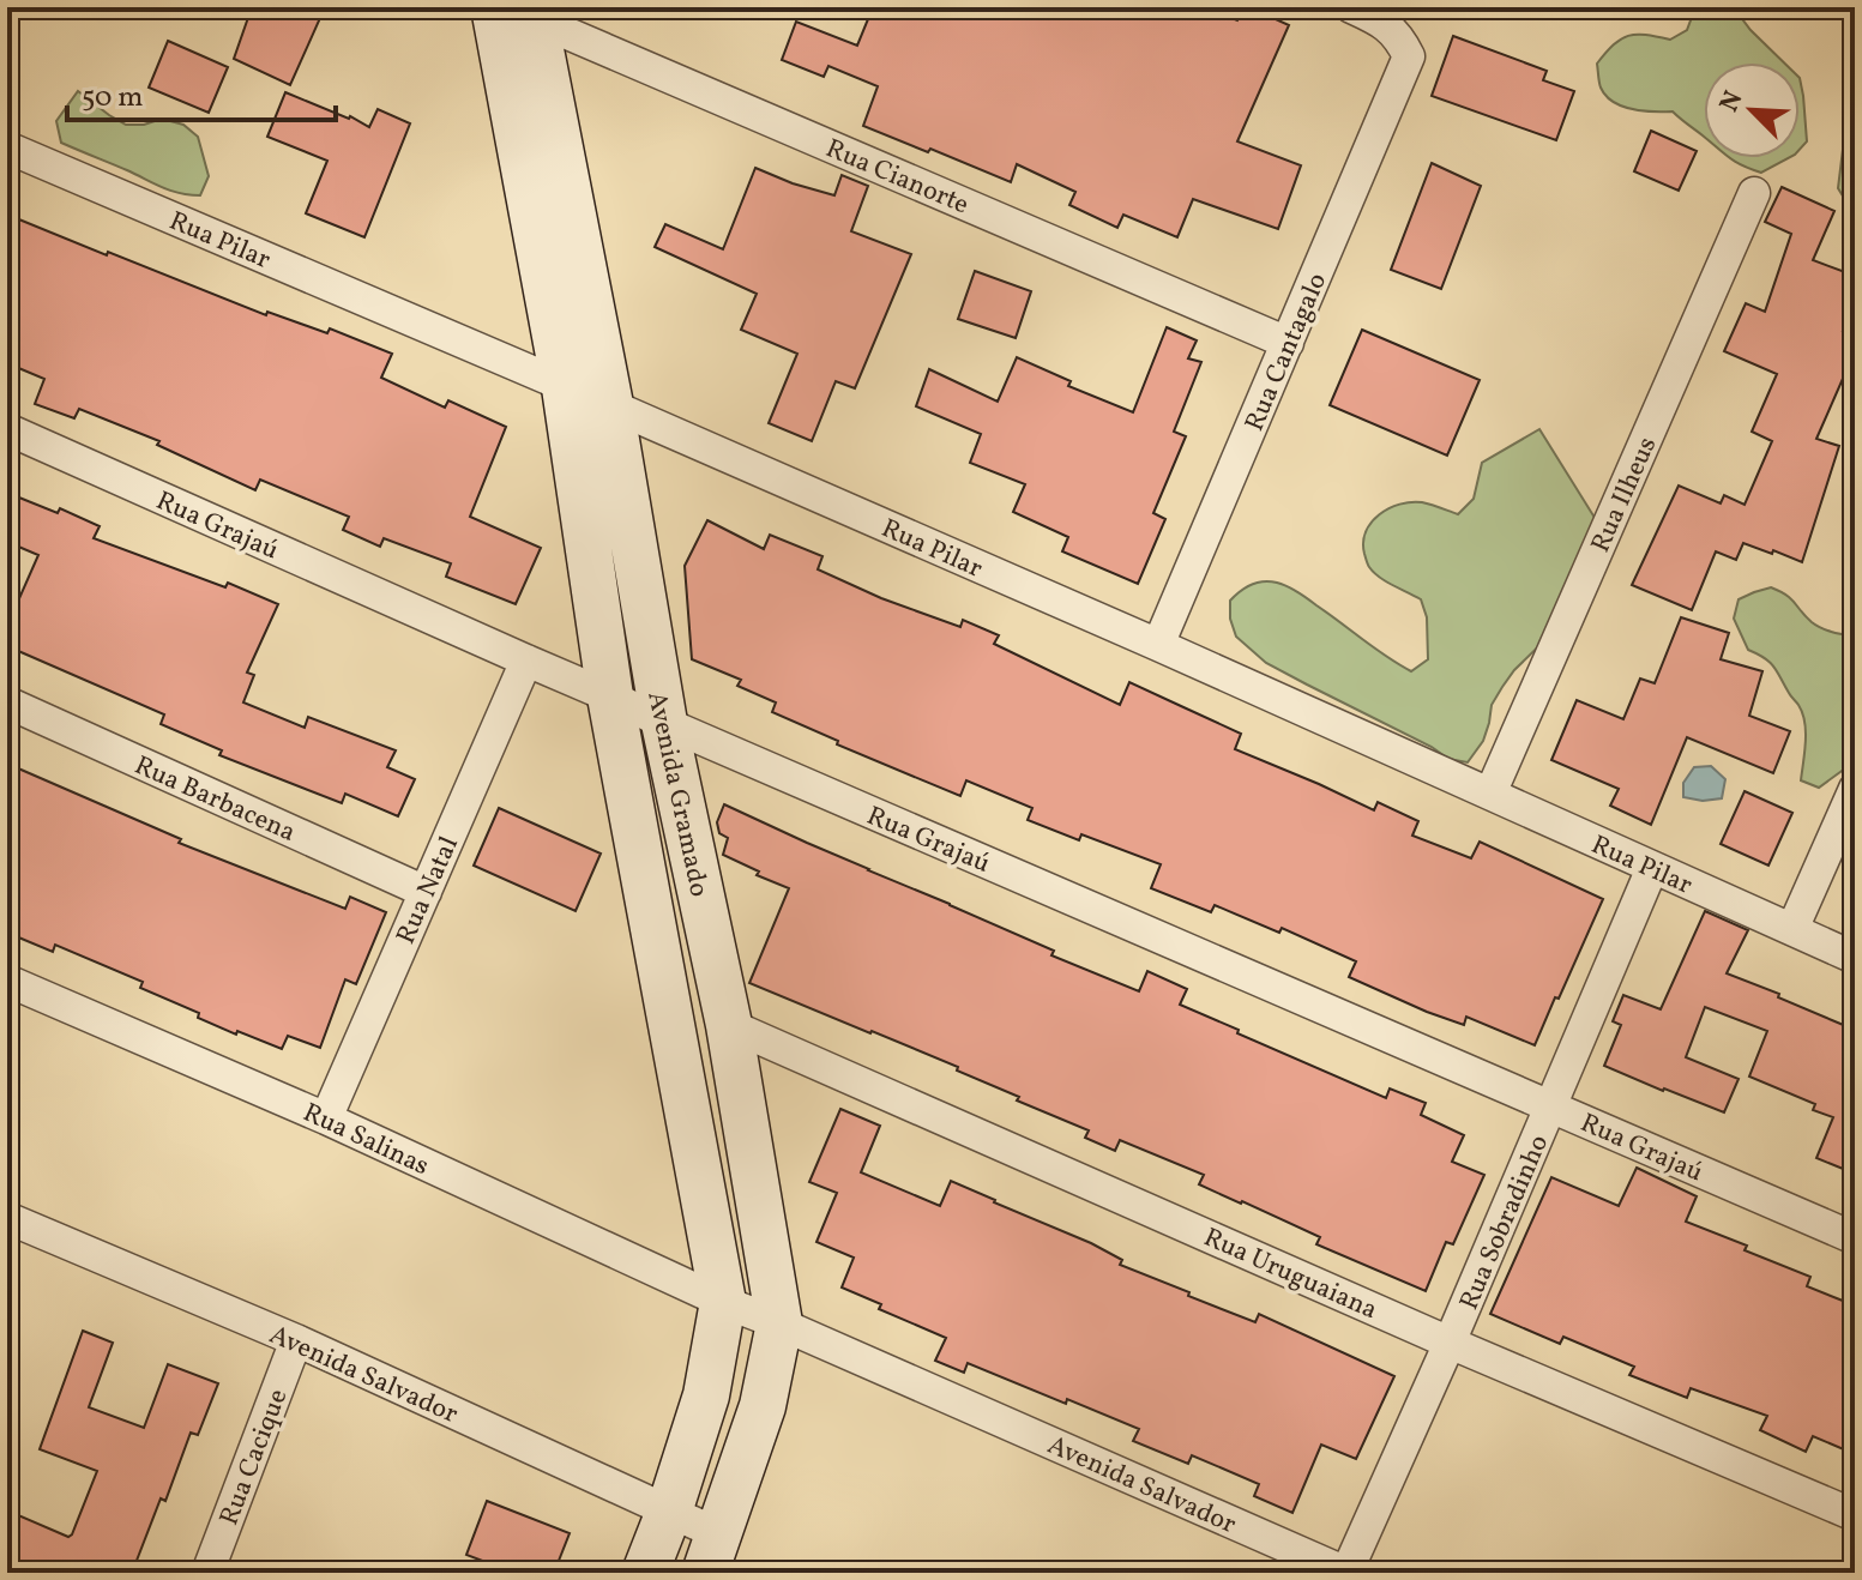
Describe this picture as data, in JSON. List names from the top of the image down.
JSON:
{
  "streets": {
    "street": [
      "Rua Cianorte",
      "Rua Pilar",
      "Rua Cantagalo",
      "Rua Ilheus",
      "Rua Grajaú",
      "Avenida Gramado",
      "Rua Barbacena",
      "Rua Natal",
      "Rua Salinas",
      "Rua Sobradinho",
      "Rua Uruguaiana",
      "Avenida Salvador",
      "Rua Cacique"
    ]
  },
  "crossings": [
    ["Rua Cianorte", "Rua Cantagalo"],
    ["Rua Cianorte", "Avenida Gramado"],
    ["Rua Pilar", "Rua Cantagalo"],
    ["Rua Pilar", "Rua Ilheus"],
    ["Rua Pilar", "Avenida Gramado"],
    ["Rua Pilar", "Rua Sobradinho"],
    ["Rua Grajaú", "Avenida Gramado"],
    ["Rua Grajaú", "Rua Natal"],
    ["Rua Grajaú", "Rua Sobradinho"],
    ["Avenida Gramado", "Rua Salinas"],
    ["Avenida Gramado", "Rua Uruguaiana"],
    ["Avenida Gramado", "Avenida Salvador"],
    ["Rua Barbacena", "Rua Natal"],
    ["Rua Natal", "Rua Salinas"],
    ["Rua Salinas", "Avenida Salvador"],
    ["Rua Sobradinho", "Rua Uruguaiana"],
    ["Rua Sobradinho", "Avenida Salvador"],
    ["Avenida Salvador", "Rua Cacique"]
  ],
  "scale_bar": "50 m",
  "north": "top left"
}
